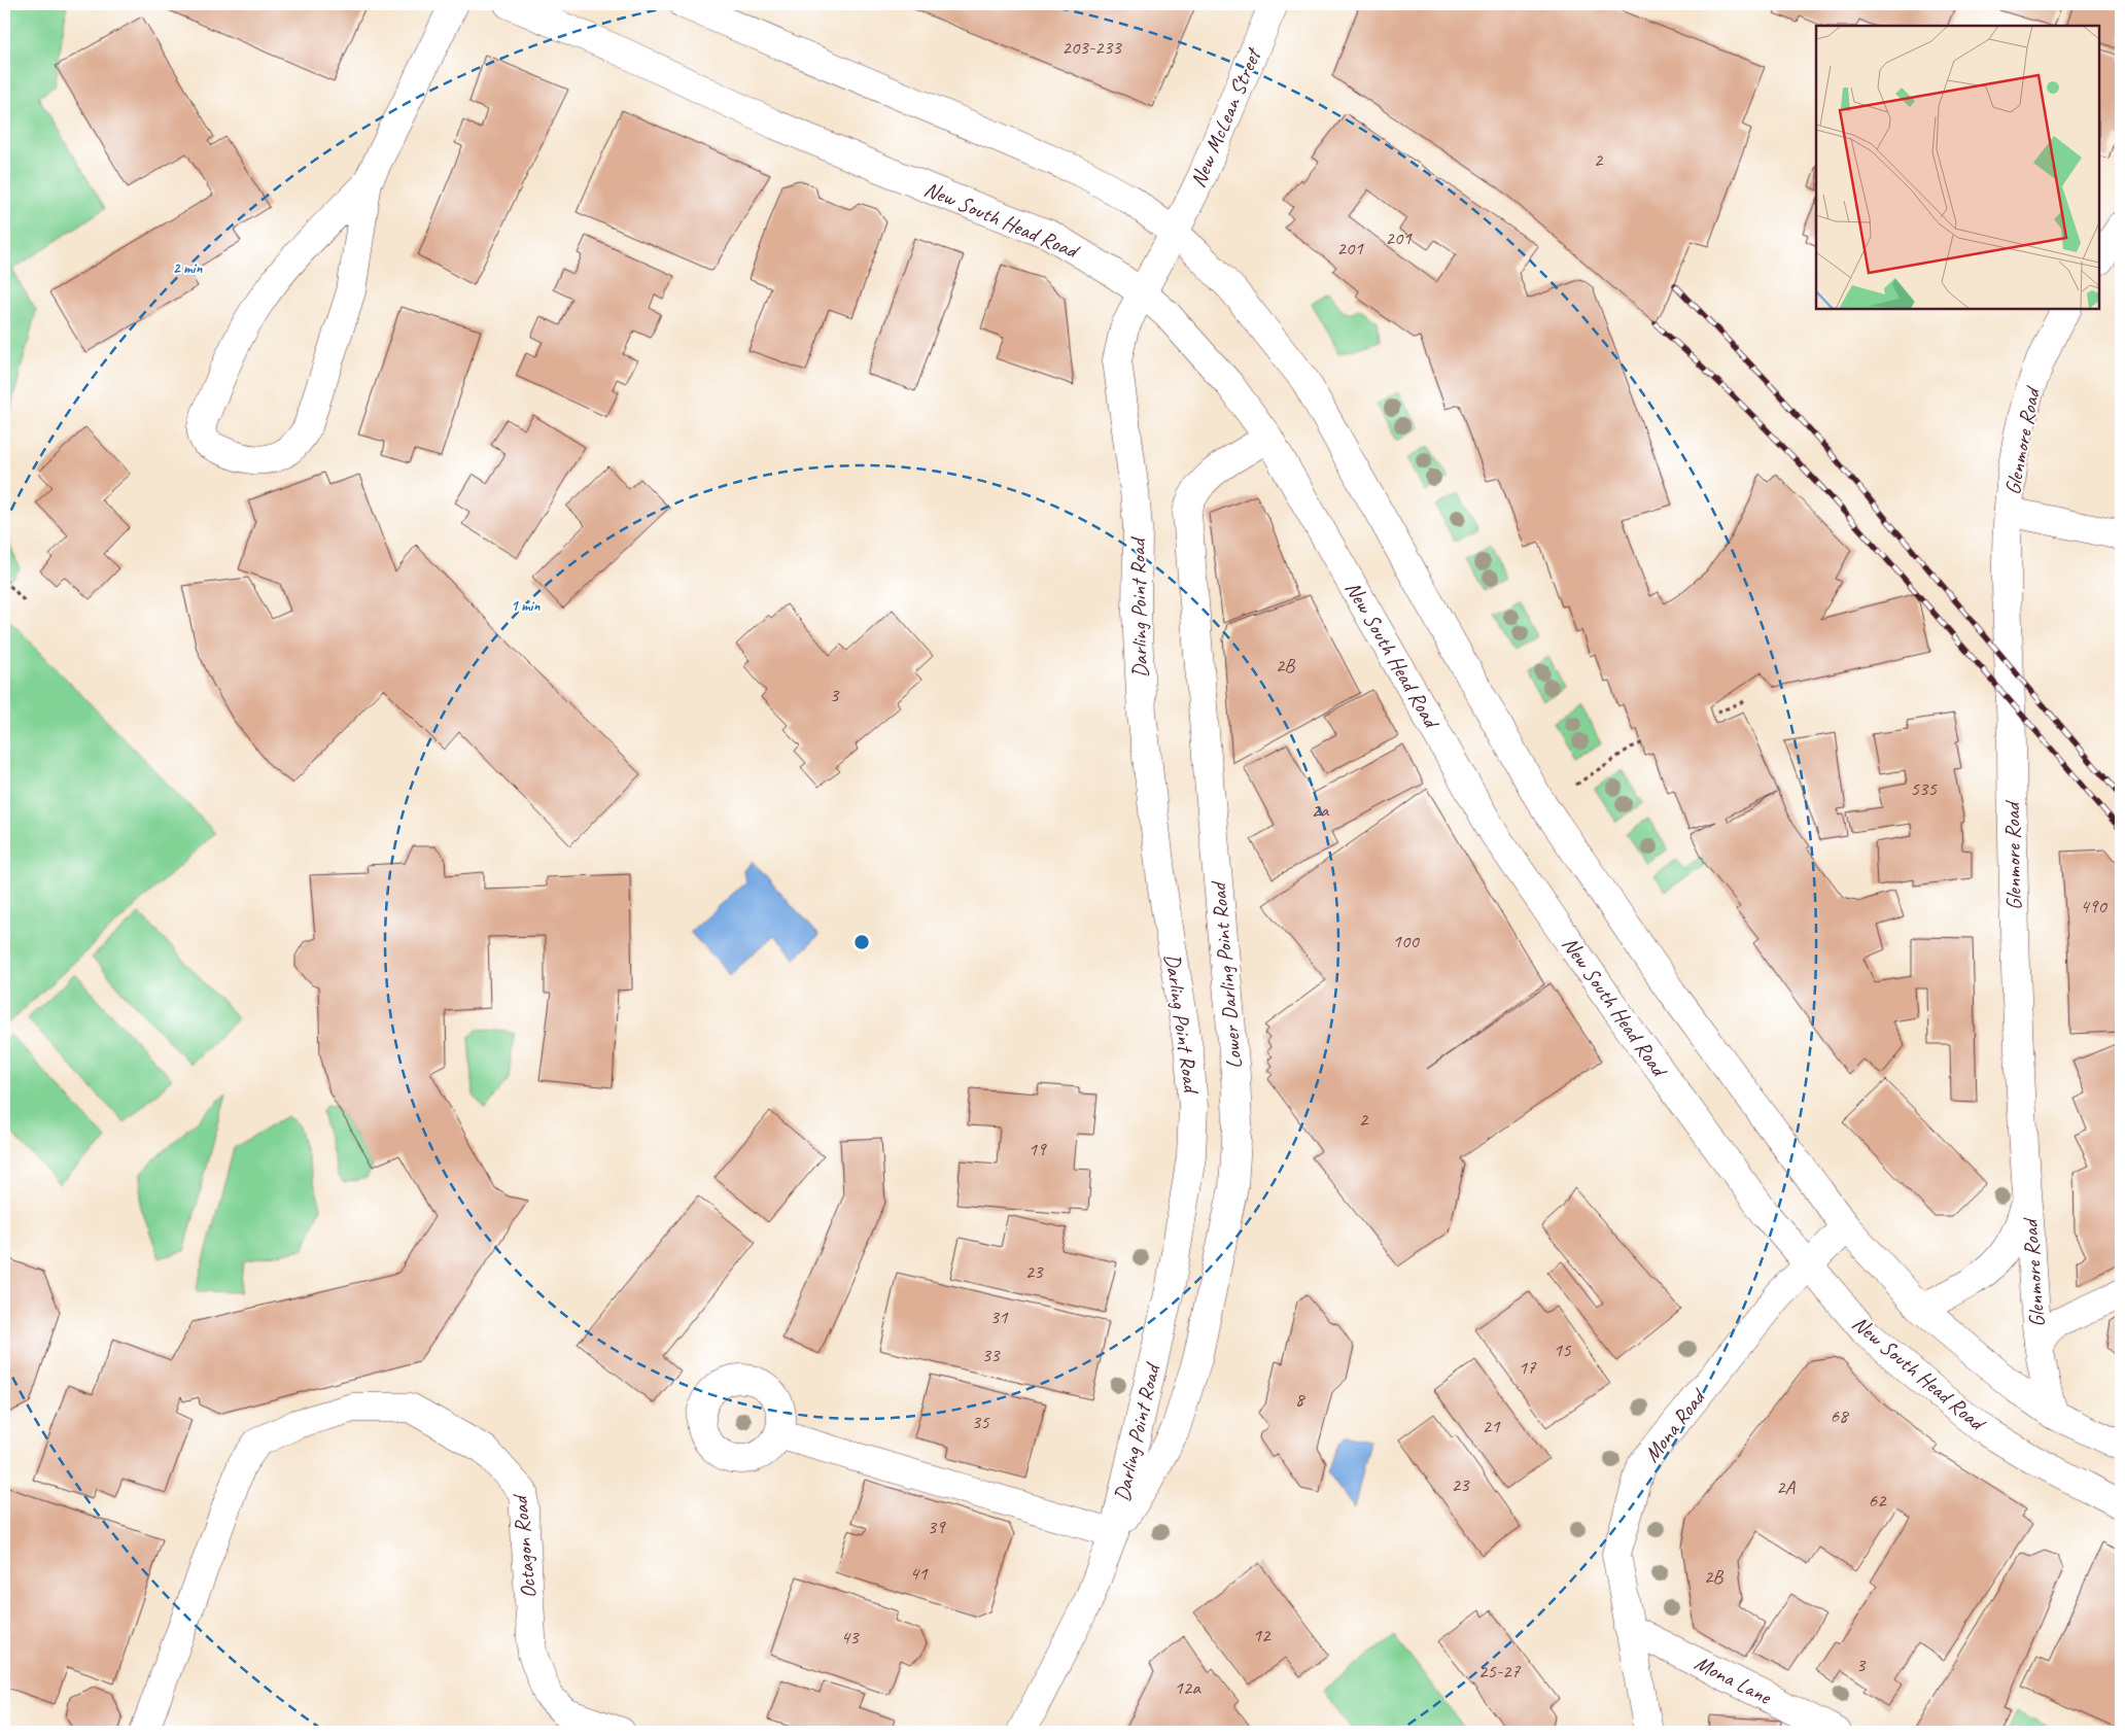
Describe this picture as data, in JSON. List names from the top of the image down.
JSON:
{
  "streets": {
    "street": [
      "New McLean Street",
      "New South Head Road",
      "Glenmore Road",
      "Darling Point Road",
      "Lower Darling Point Road",
      "Mona Road",
      "Octagon Road",
      "Mona Lane"
    ]
  },
  "crossings": [
    ["New McLean Street", "New South Head Road"],
    ["New McLean Street", "Darling Point Road"],
    ["New South Head Road", "Darling Point Road"],
    ["New South Head Road", "Lower Darling Point Road"],
    ["New South Head Road", "Mona Road"],
    ["Darling Point Road", "Lower Darling Point Road"],
    ["Mona Road", "Mona Lane"]
  ],
  "house_numbers": [
    "203-233",
    "2",
    "201",
    "201",
    "2B",
    "3",
    "535",
    "2a",
    "490",
    "100",
    "2",
    "19",
    "23",
    "31",
    "15",
    "33",
    "17",
    "8",
    "68",
    "35",
    "21",
    "23",
    "2A",
    "62",
    "39",
    "41",
    "2B",
    "12",
    "43",
    "3",
    "25-27",
    "12a"
  ],
  "rings": ["2 min", "1 min"]
}
